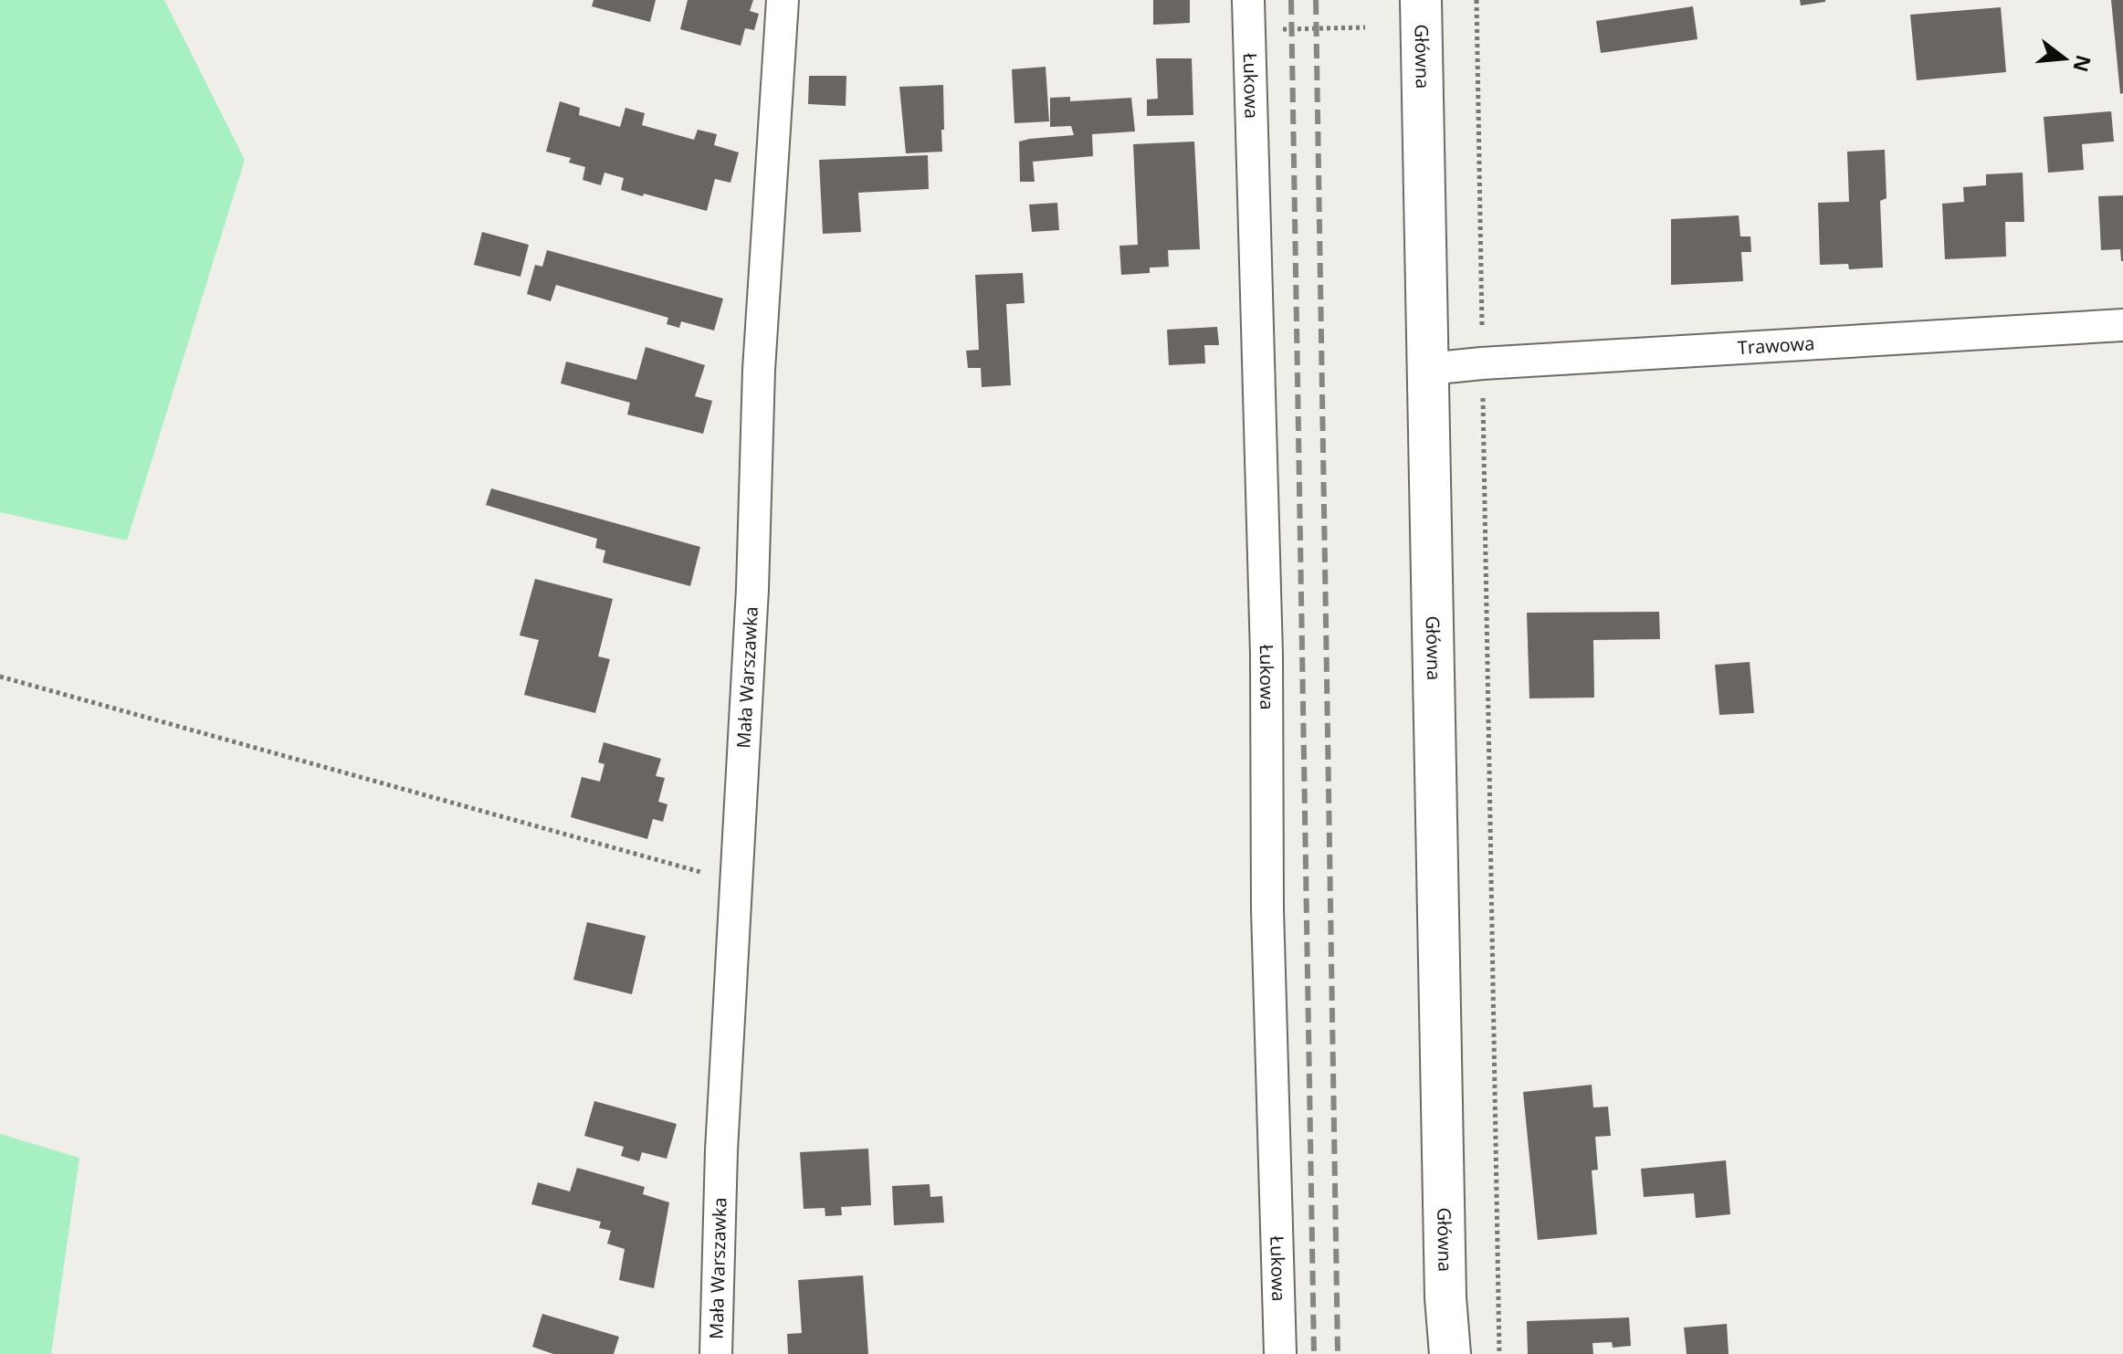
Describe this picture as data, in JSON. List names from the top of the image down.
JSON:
{
  "streets": {
    "main road": ["Główna"],
    "street": ["Łukowa", "Trawowa", "Mała Warszawka"]
  },
  "crossings": [
    ["Główna", "Trawowa"]
  ],
  "north": "right"
}
